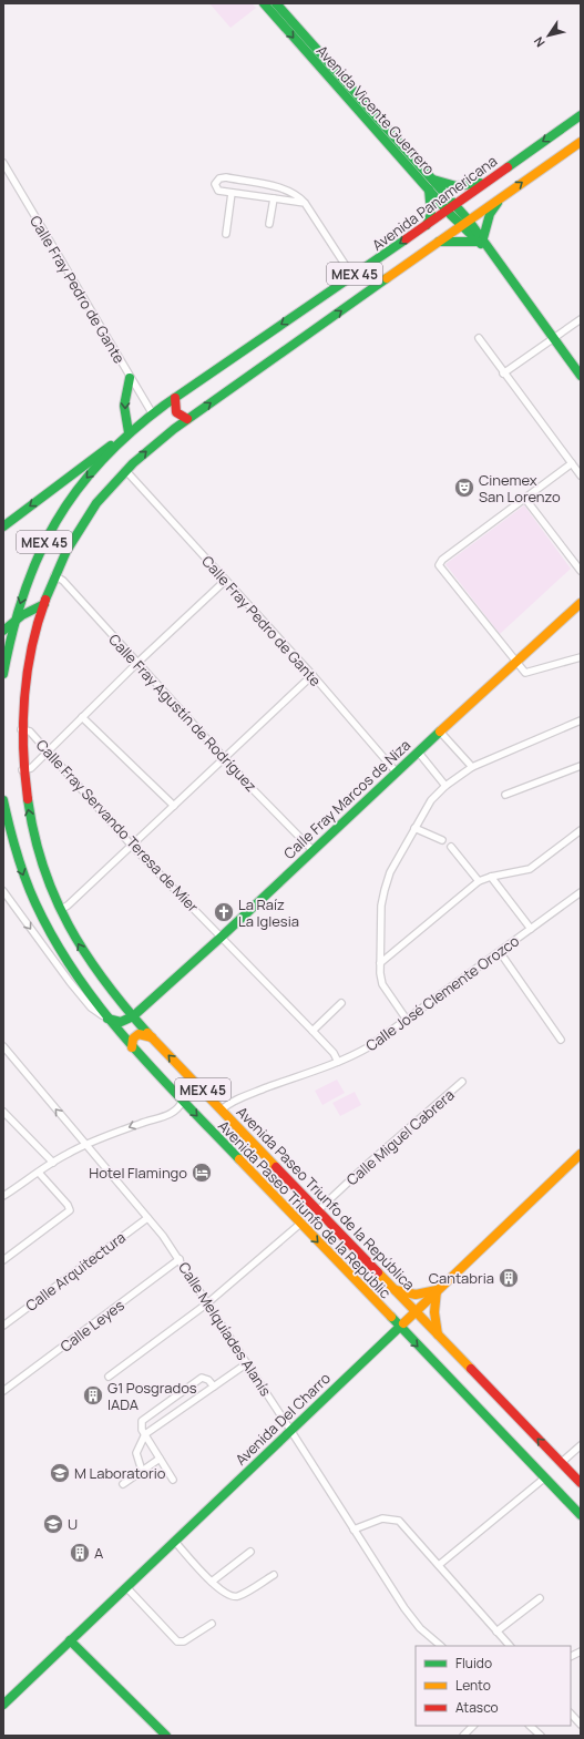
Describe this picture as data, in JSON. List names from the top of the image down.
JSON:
{
  "streets": {
    "main road": [
      "Avenida Vicente Guerrero",
      "Avenida Panamericana",
      "MEX 45",
      "Calle Fray Marcos de Niza",
      "Avenida Paseo Triunfo de la República",
      "Avenida Paseo Triunfo de la Repúblic",
      "Avenida Del Charro"
    ],
    "street": [
      "Calle Fray Pedro de Gante",
      "Calle Fray Agustín de Rodríguez",
      "Calle Fray Servando Teresa de Mier",
      "Calle José Clemente Orozco",
      "Calle Miguel Cabrera",
      "Calle Arquitectura",
      "Calle Leyes",
      "Calle Melquíades Alanís"
    ]
  },
  "crossings": [
    ["Avenida Vicente Guerrero", "Avenida Panamericana"],
    ["Avenida Vicente Guerrero", "MEX 45"],
    ["Avenida Panamericana", "MEX 45"],
    ["Avenida Panamericana", "Calle Fray Pedro de Gante"],
    ["MEX 45", "Avenida Paseo Triunfo de la República"],
    ["Calle Fray Pedro de Gante", "Calle Fray Marcos de Niza"],
    ["Calle Fray Pedro de Gante", "Avenida Paseo Triunfo de la República"],
    ["Calle Fray Agustín de Rodríguez", "Calle Fray Marcos de Niza"],
    ["Calle Fray Agustín de Rodríguez", "Avenida Paseo Triunfo de la República"],
    ["Calle Fray Marcos de Niza", "Calle Fray Servando Teresa de Mier"],
    ["Calle Fray Marcos de Niza", "Avenida Paseo Triunfo de la República"],
    ["Calle Fray Servando Teresa de Mier", "Calle José Clemente Orozco"],
    ["Calle Fray Servando Teresa de Mier", "Avenida Paseo Triunfo de la República"],
    ["Calle José Clemente Orozco", "Avenida Paseo Triunfo de la República"],
    ["Calle Miguel Cabrera", "Avenida Paseo Triunfo de la República"],
    ["Avenida Paseo Triunfo de la República", "Avenida Del Charro"],
    ["Avenida Paseo Triunfo de la Repúblic", "Avenida Del Charro"],
    ["Calle Arquitectura", "Calle Melquíades Alanís"],
    ["Calle Leyes", "Calle Melquíades Alanís"],
    ["Calle Melquíades Alanís", "Avenida Del Charro"]
  ],
  "one_way": ["Avenida Paseo Triunfo de la República", "Avenida Paseo Triunfo de la Repúblic"],
  "places": {
    "theatre": ["Cinemex San Lorenzo"],
    "church": ["La Raíz La Iglesia"],
    "hotel": ["Hotel Flamingo"],
    "building": ["Cantabria", "G1 Posgrados IADA", "A"],
    "school or university": ["M Laboratorio", "U"]
  },
  "legend": ["Fluido", "Lento", "Atasco"],
  "north": "bottom left"
}
